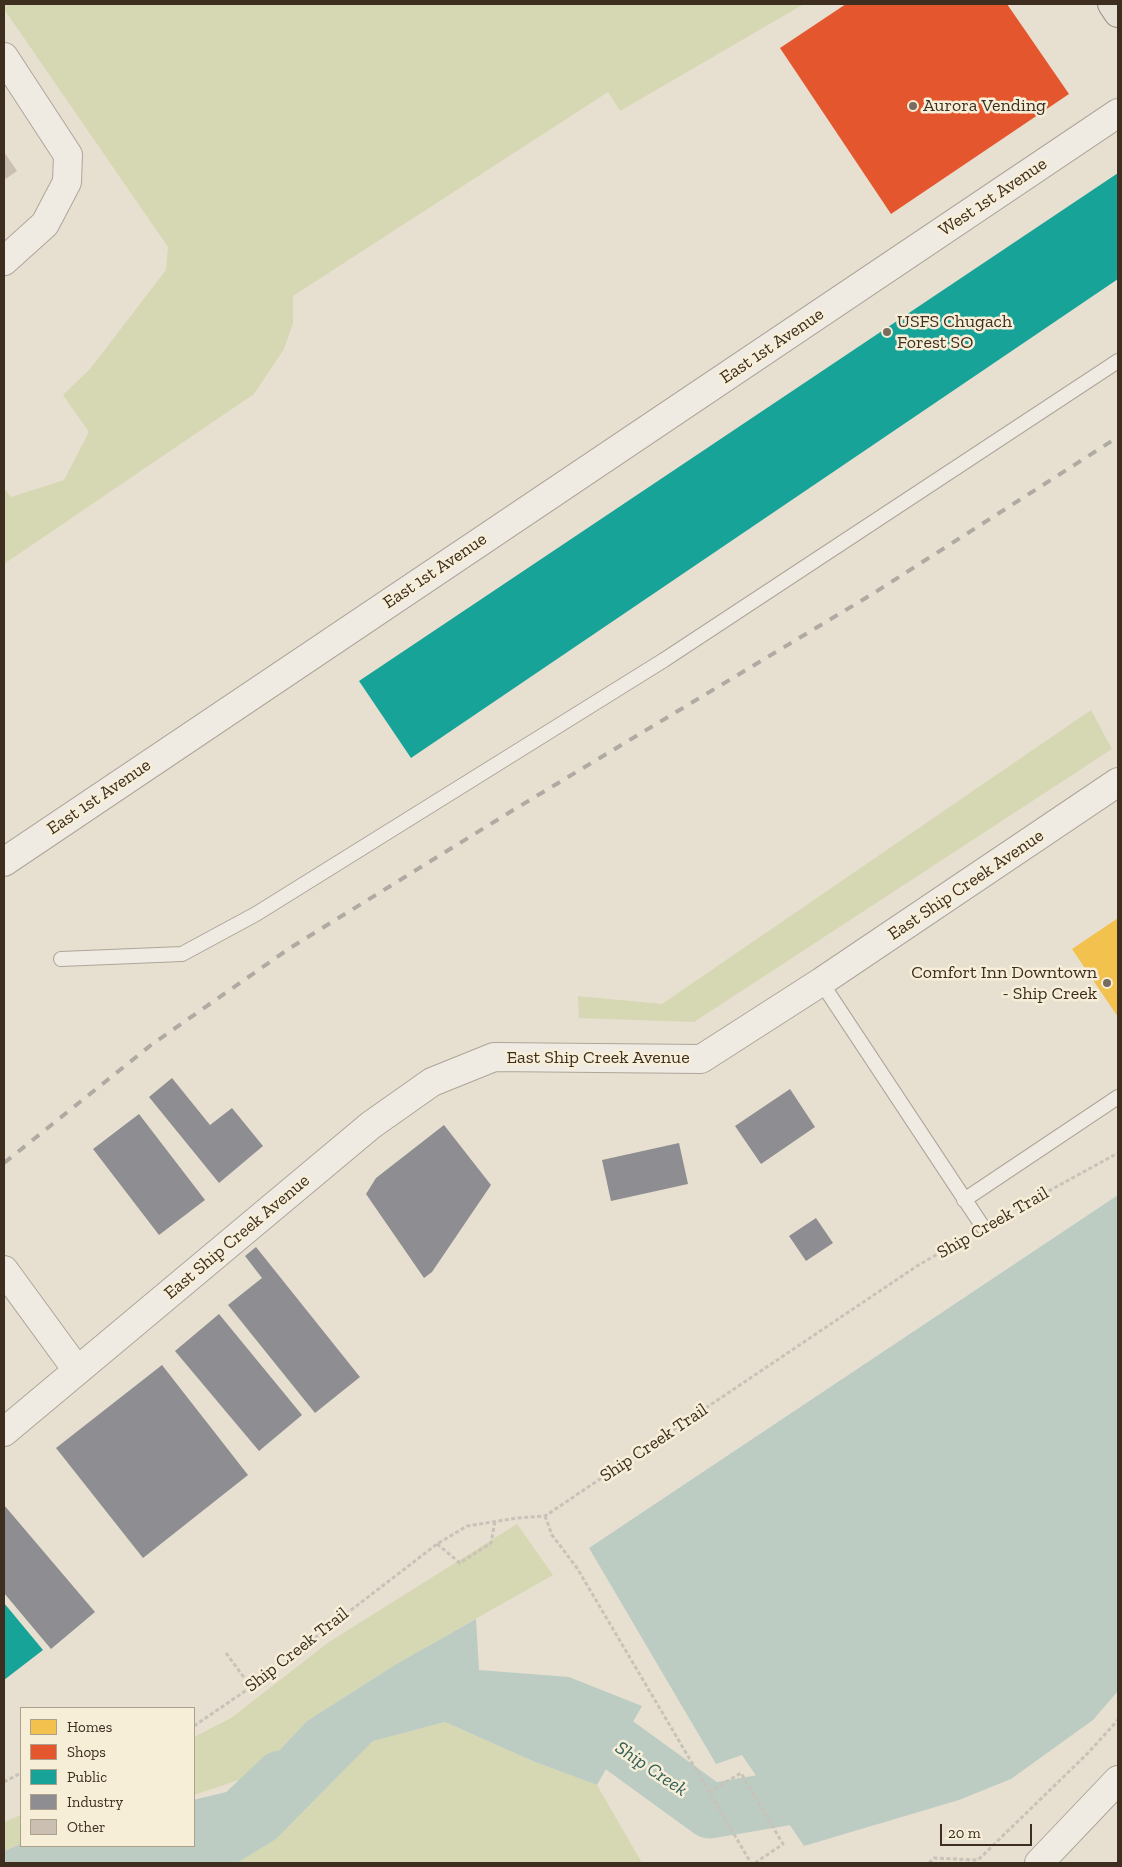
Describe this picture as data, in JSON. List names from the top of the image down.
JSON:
{
  "streets": {
    "street": ["West 1st Avenue", "East 1st Avenue", "East Ship Creek Avenue"],
    "path": ["Ship Creek Trail"]
  },
  "crossings": [
    ["West 1st Avenue", "East 1st Avenue"]
  ],
  "water": ["Ship Creek"],
  "places": ["Aurora Vending", "USFS Chugach Forest SO", "Comfort Inn Downtown - Ship Creek"],
  "legend": [
    "Homes",
    "Shops",
    "Public",
    "Industry",
    "Other"
  ],
  "scale_bar": "20 m"
}
